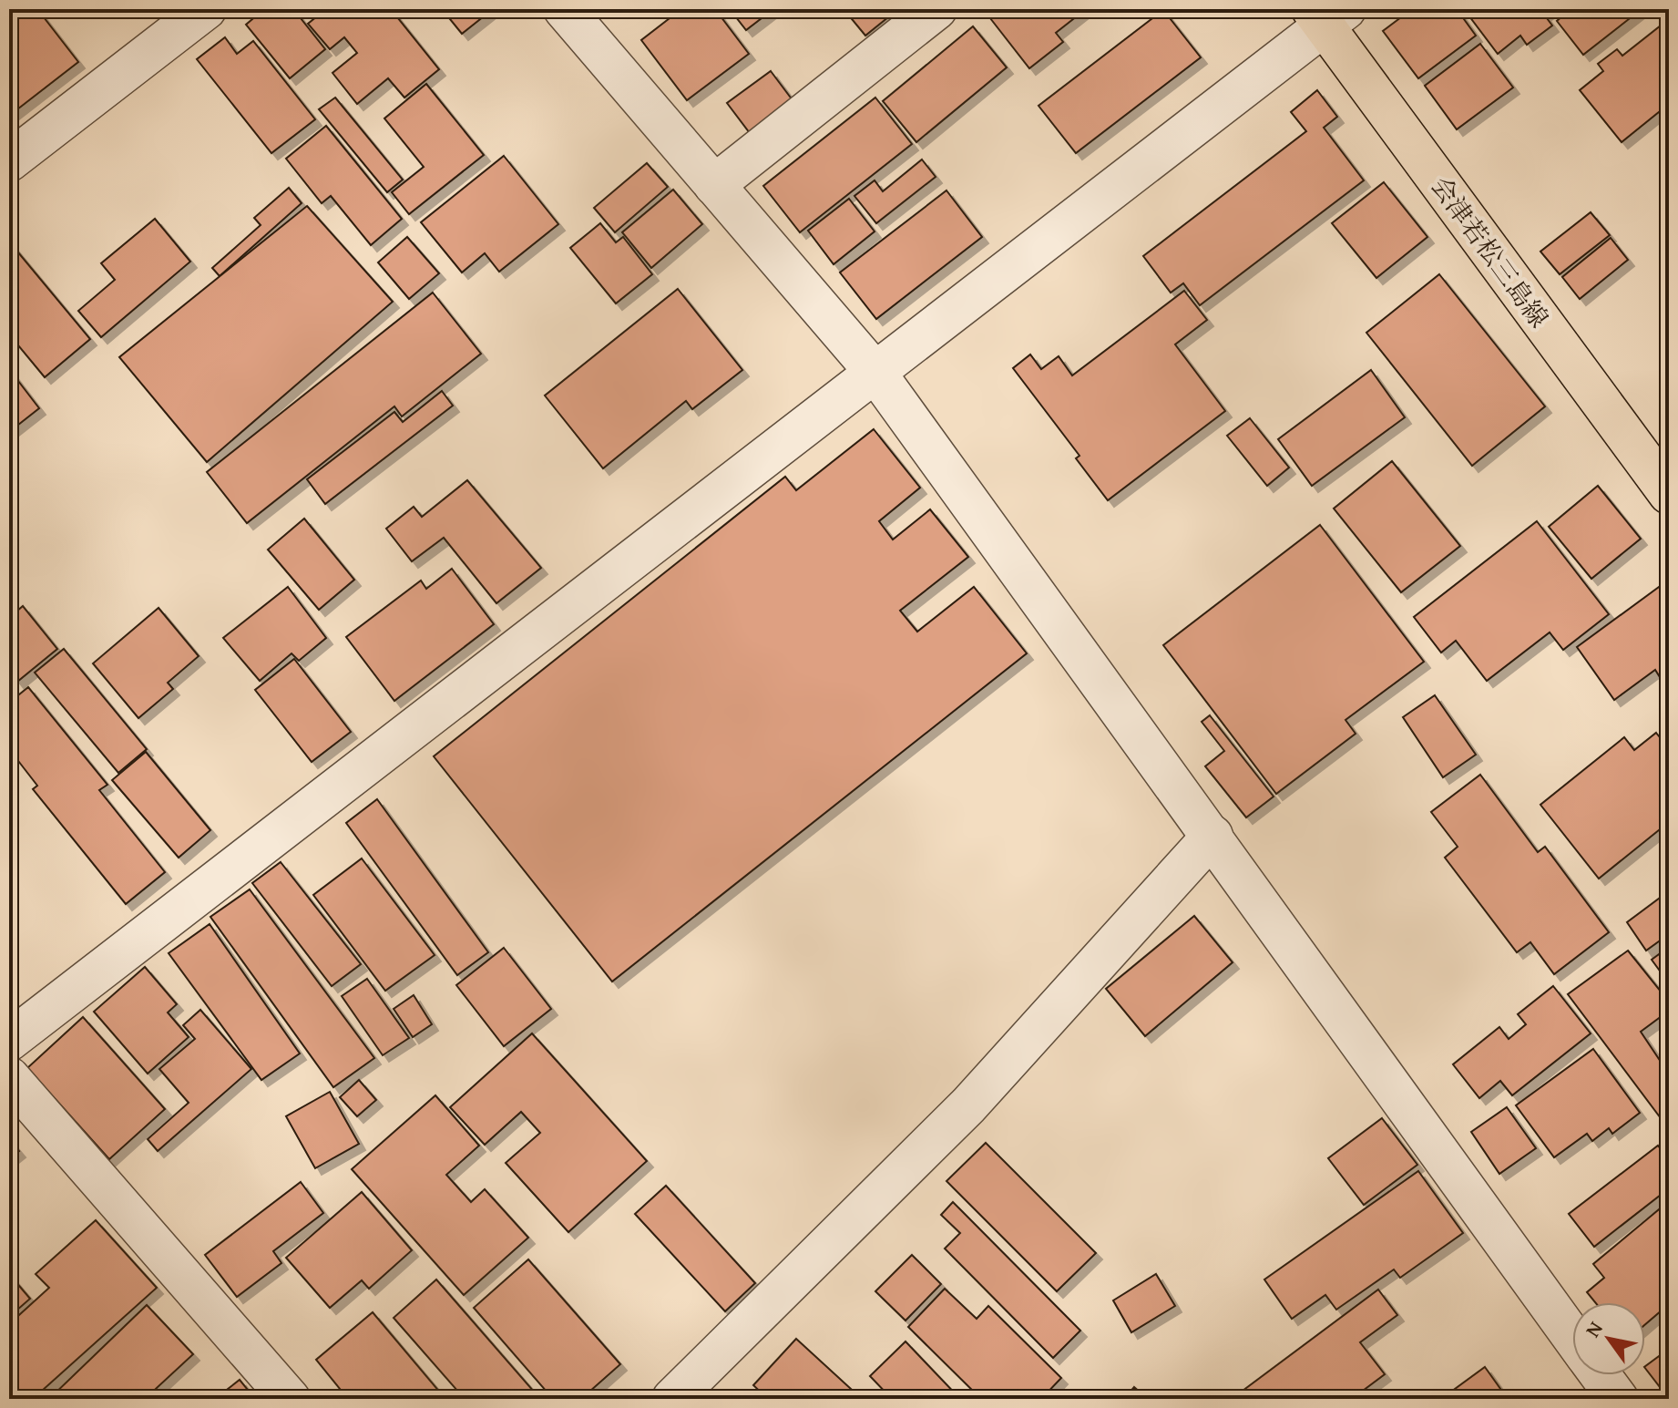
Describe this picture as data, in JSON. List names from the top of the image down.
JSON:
{
  "streets": {
    "main road": ["会津若松三島線"]
  },
  "north": "top left"
}
